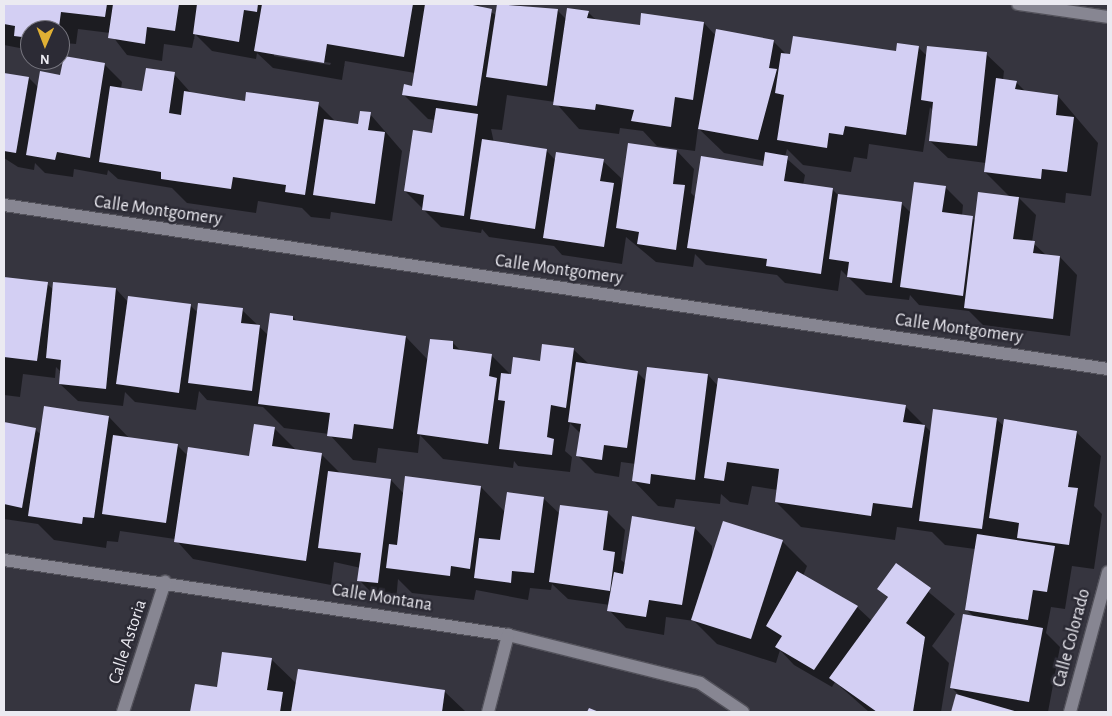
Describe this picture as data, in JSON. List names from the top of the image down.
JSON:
{
  "streets": {
    "street": [
      "Calle Montgomery",
      "Calle Montana",
      "Calle Colorado",
      "Calle Astoria"
    ]
  },
  "crossings": [
    ["Calle Montana", "Calle Astoria"]
  ],
  "north": "bottom"
}
